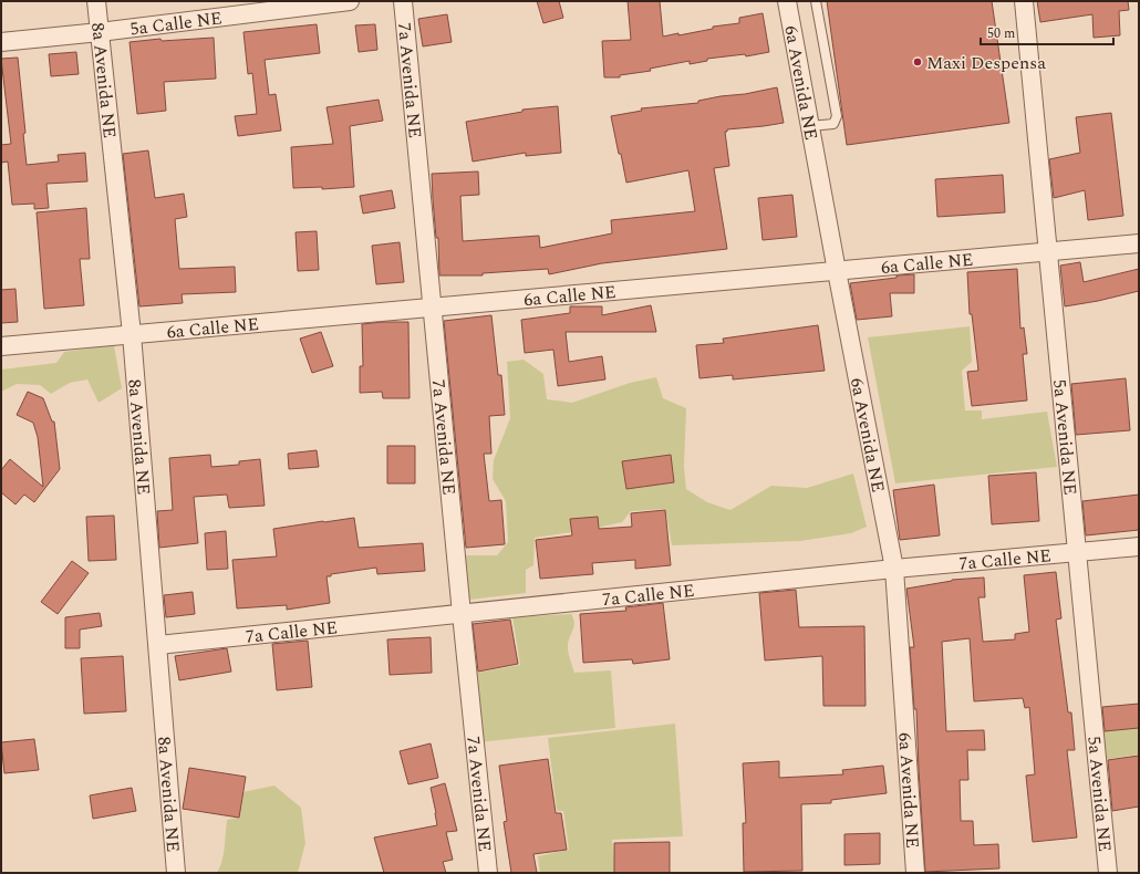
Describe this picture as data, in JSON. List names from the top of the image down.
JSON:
{
  "streets": {
    "street": [
      "5a Calle NE",
      "8a Avenida NE",
      "7a Avenida NE",
      "6a Avenida NE",
      "6a Calle NE",
      "5a Avenida NE",
      "7a Calle NE"
    ]
  },
  "crossings": [
    ["5a Calle NE", "8a Avenida NE"],
    ["8a Avenida NE", "6a Calle NE"],
    ["8a Avenida NE", "7a Calle NE"],
    ["7a Avenida NE", "6a Calle NE"],
    ["7a Avenida NE", "7a Calle NE"],
    ["6a Avenida NE", "6a Calle NE"],
    ["6a Avenida NE", "7a Calle NE"],
    ["6a Calle NE", "5a Avenida NE"],
    ["5a Avenida NE", "7a Calle NE"]
  ],
  "places": ["Maxi Despensa"],
  "scale_bar": "50 m"
}
